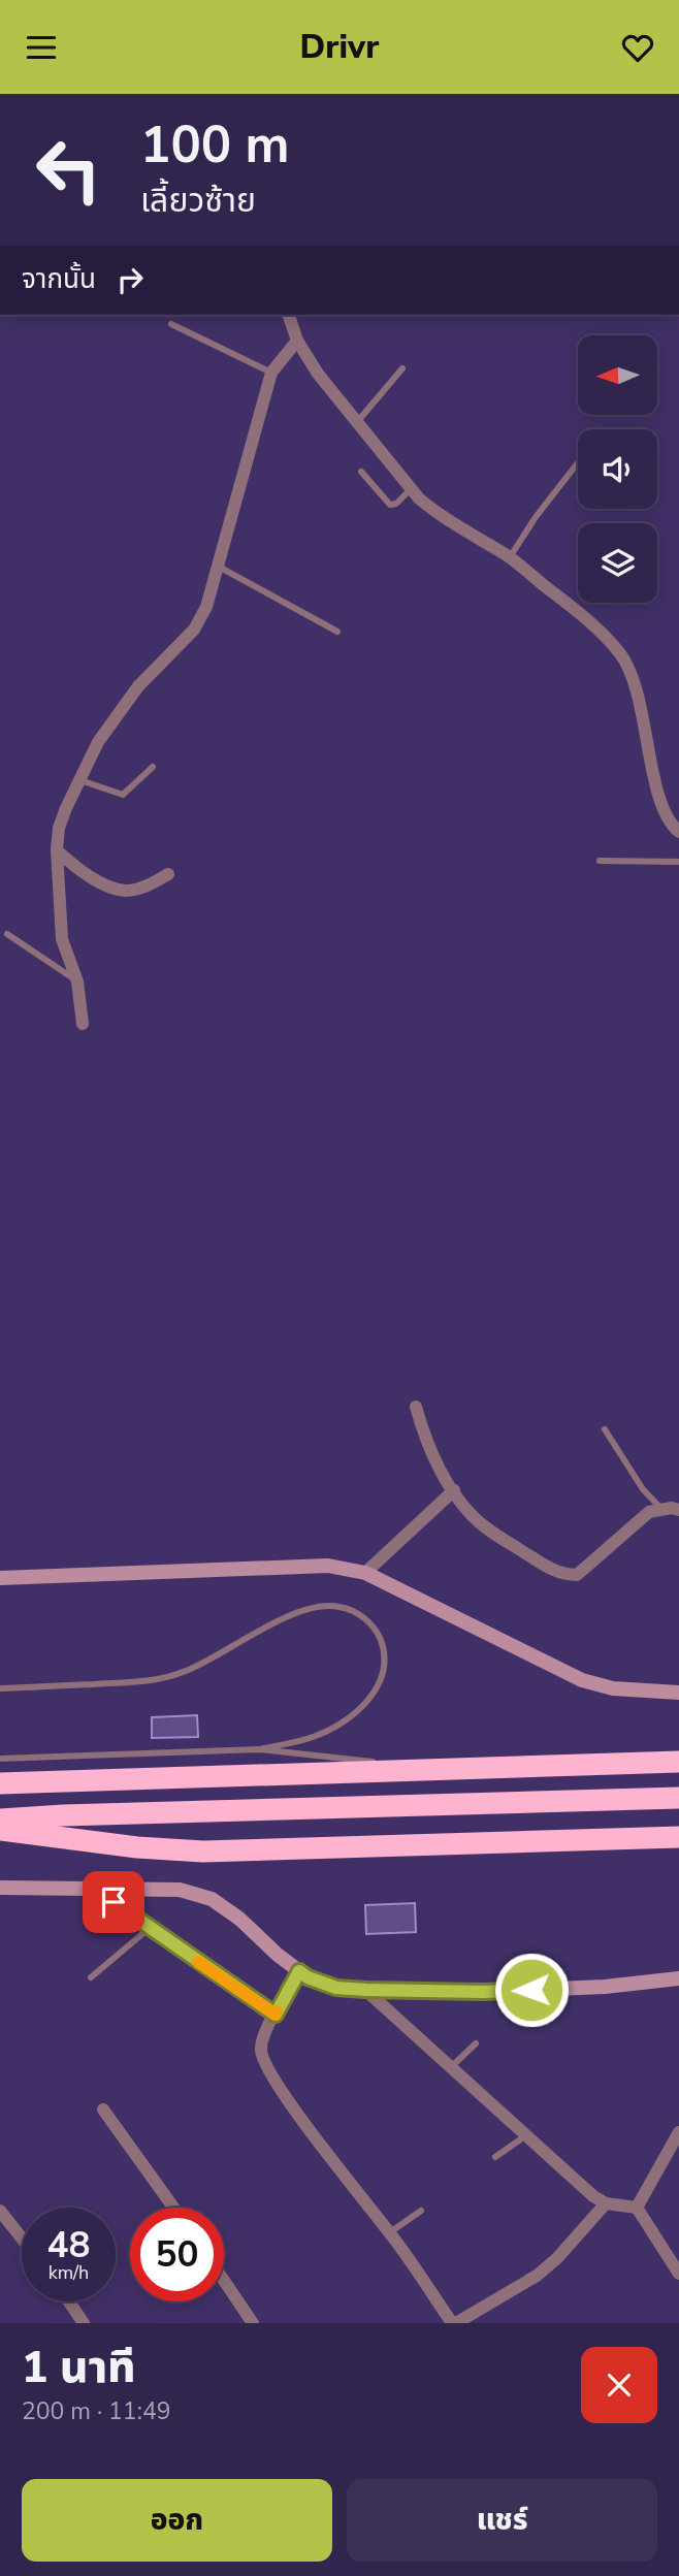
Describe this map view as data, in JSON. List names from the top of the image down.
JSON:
{
  "north": "left",
  "page": {
    "header": "Drivr",
    "turn": ["100 m", "เลี้ยวซ้าย"],
    "then": "จากนั้น",
    "speed": "48 km/h",
    "limit": "50",
    "heading": ["1 นาที", "200 m · 11:49"],
    "buttons": ["ออก", "แชร์"]
  }
}
